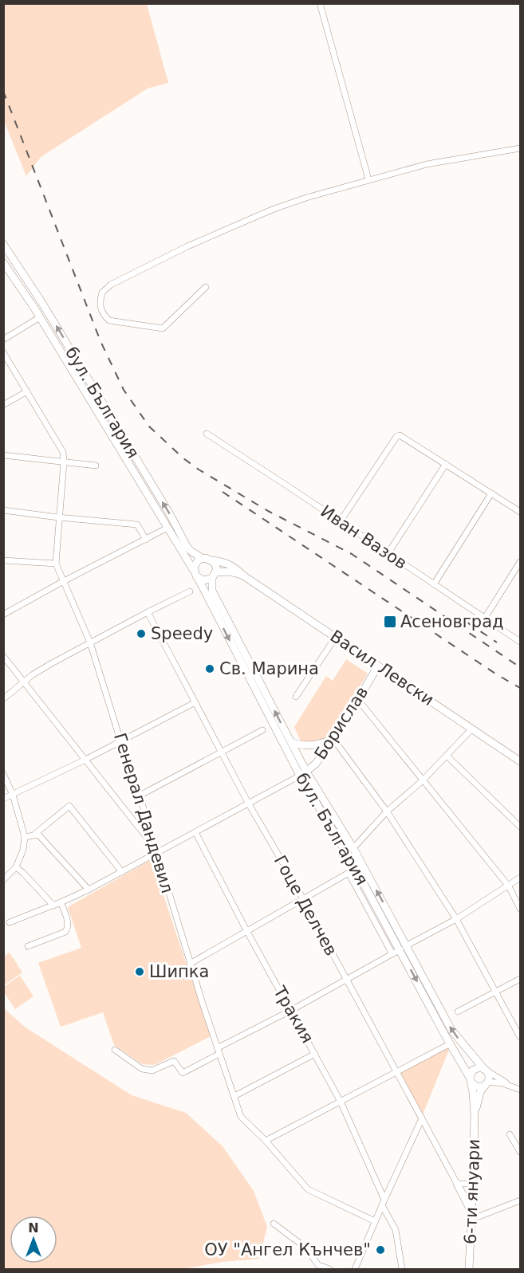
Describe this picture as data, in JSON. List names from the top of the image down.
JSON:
{
  "streets": {
    "main road": [
      "бул. България",
      "Васил Левски",
      "Борислав",
      "6-ти януари"
    ],
    "street": [
      "Иван Вазов",
      "Генерал Дандевил",
      "Гоце Делчев",
      "Тракия"
    ]
  },
  "crossings": [
    ["бул. България", "Васил Левски"],
    ["бул. България", "Борислав"],
    ["Васил Левски", "Борислав"]
  ],
  "places": {
    "transit": ["Асеновград"],
    "other": [
      "Speedy",
      "Св. Марина",
      "Шипка",
      "ОУ \"Ангел Кънчев\""
    ]
  },
  "north": "top"
}
